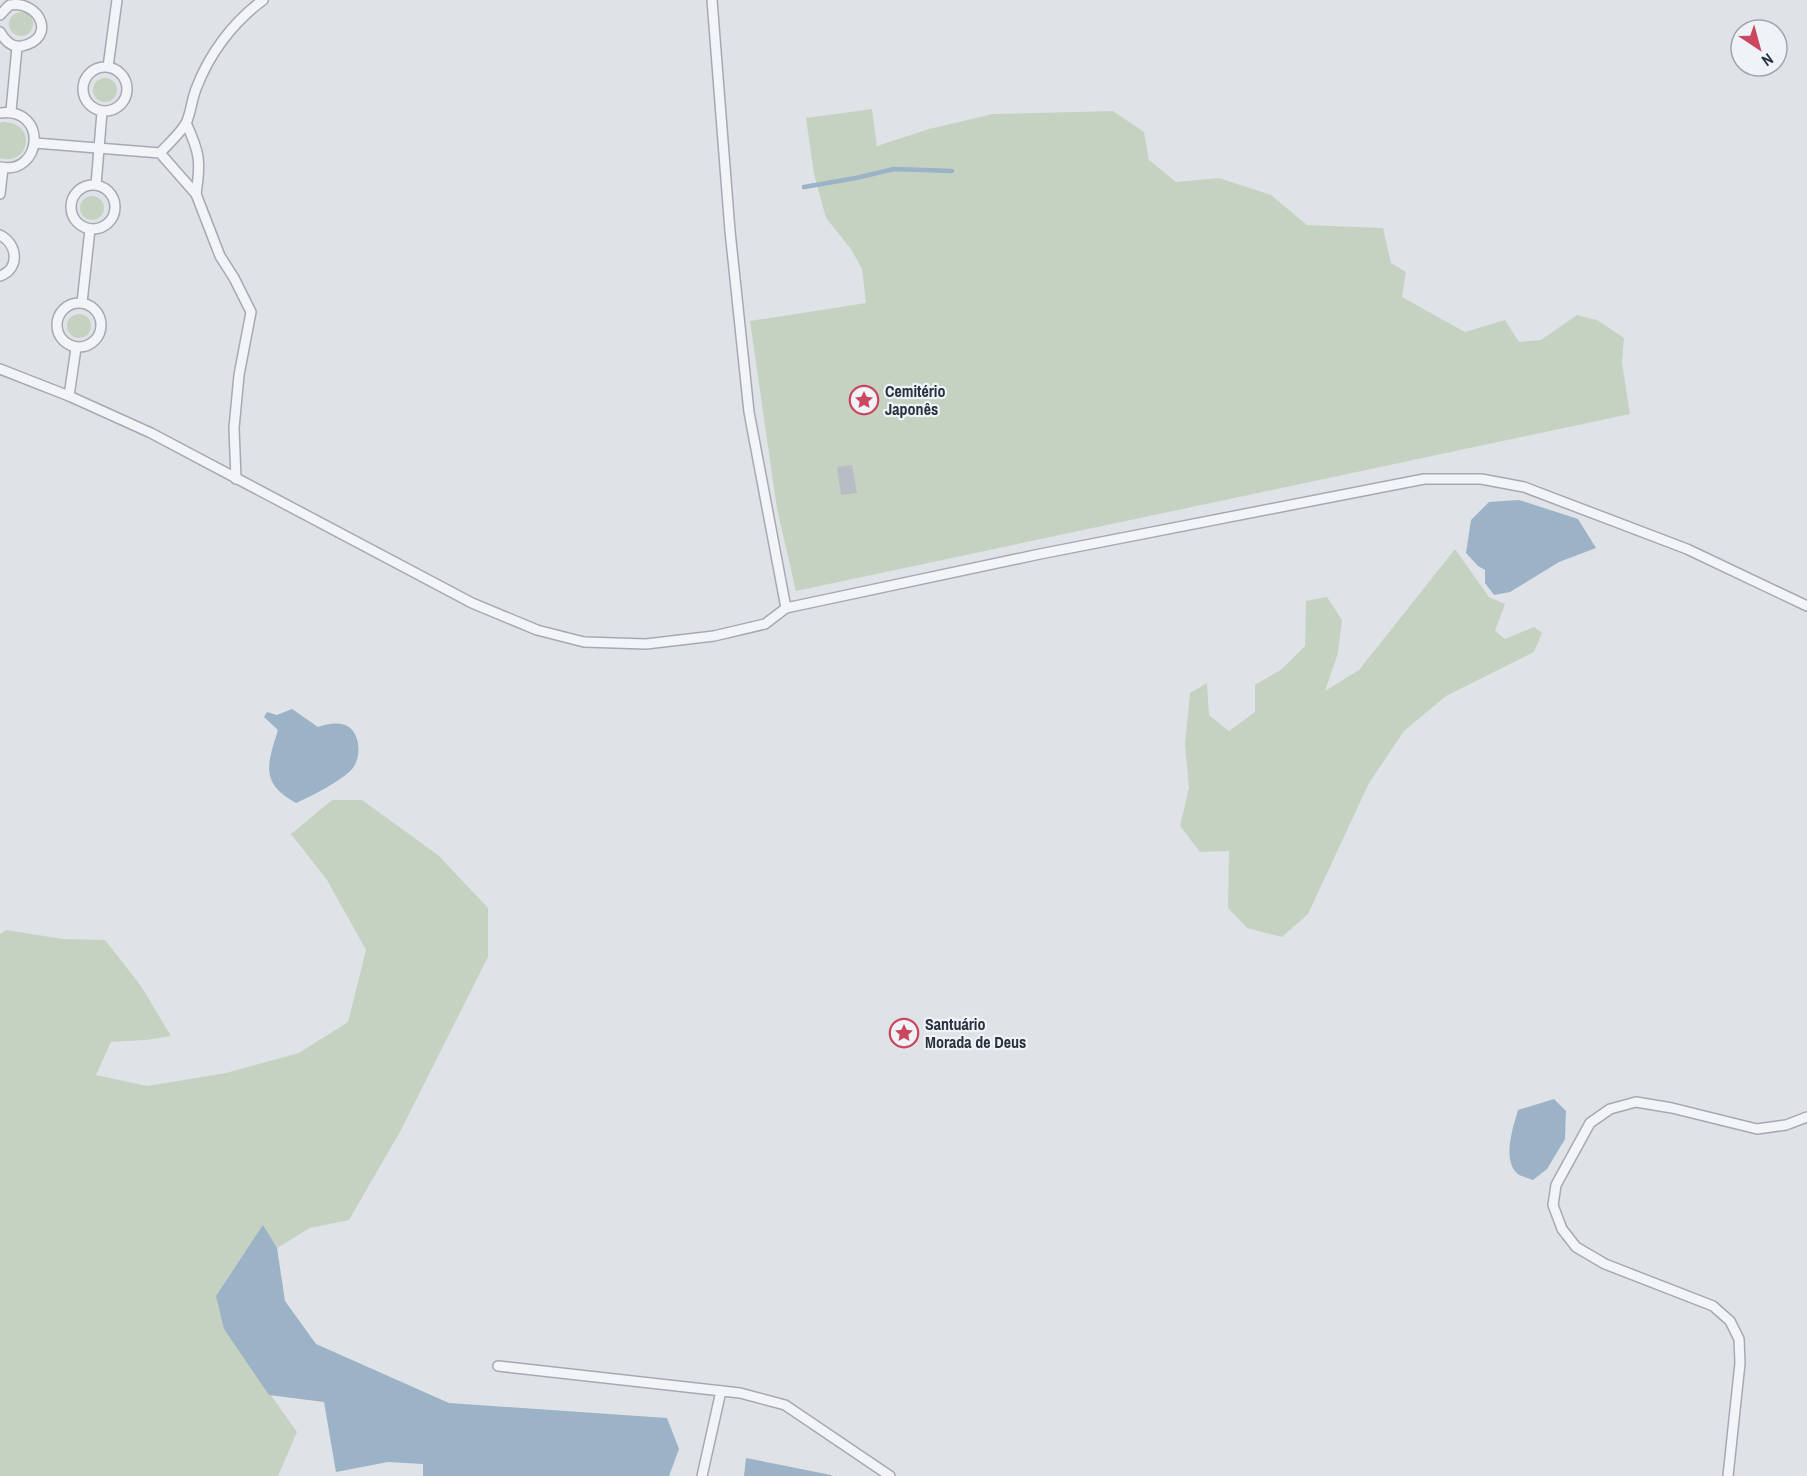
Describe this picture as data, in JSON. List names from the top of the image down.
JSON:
{
  "places": {
    "place": ["Cemitério Japonês", "Santuário Morada de Deus"]
  },
  "north": "bottom right"
}
